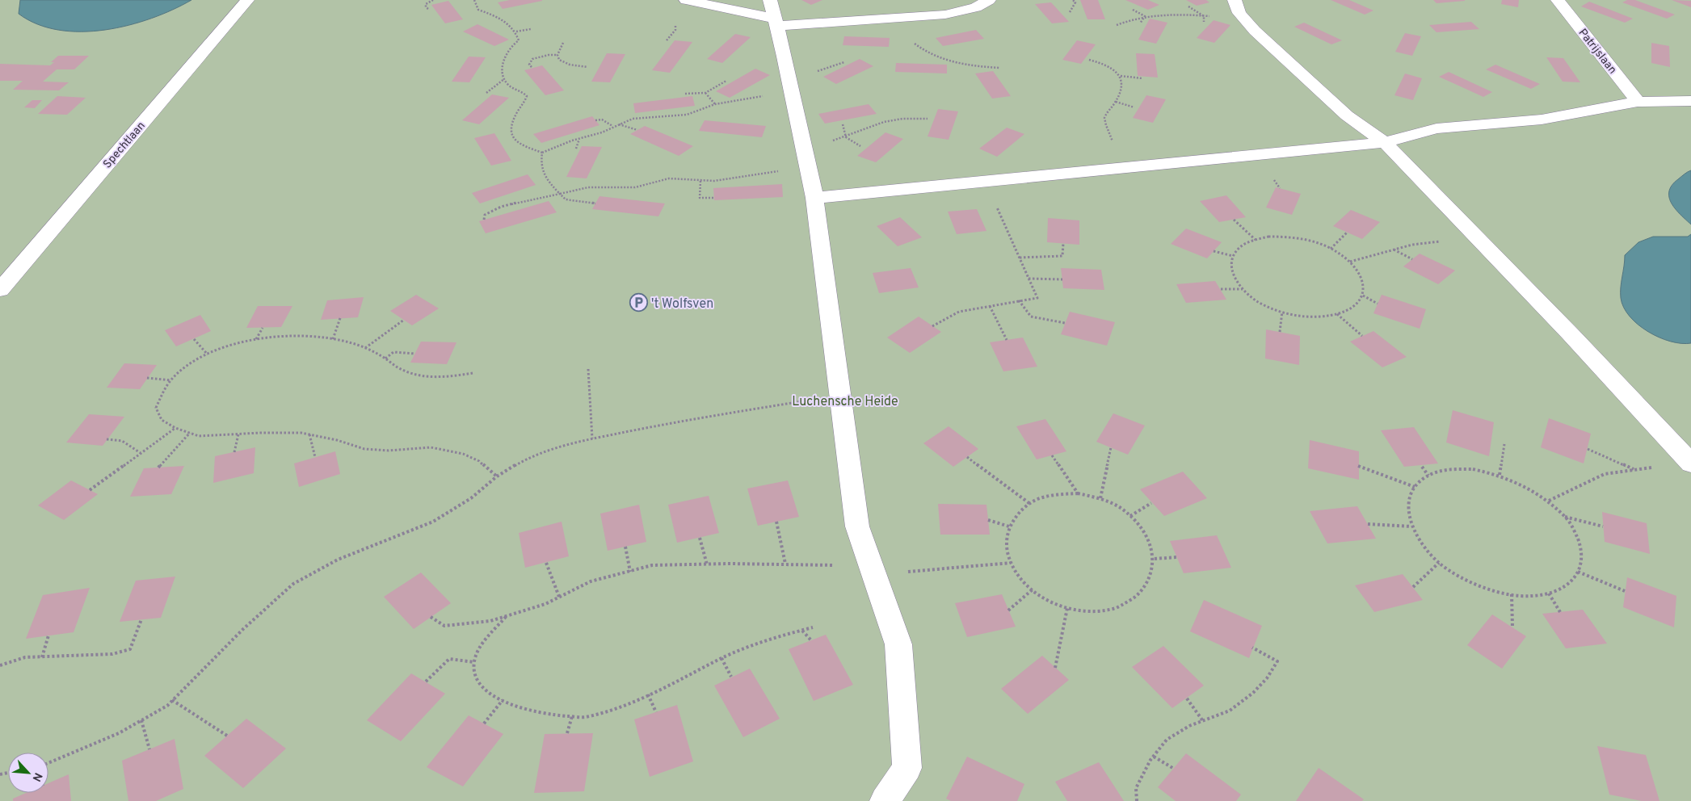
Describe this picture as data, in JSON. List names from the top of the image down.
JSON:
{
  "streets": {
    "street": ["Patrijslaan", "Spechtlaan"]
  },
  "parks": ["Luchensche Heide"],
  "places": {
    "parking": ["'t Wolfsven"]
  },
  "north": "bottom right"
}
